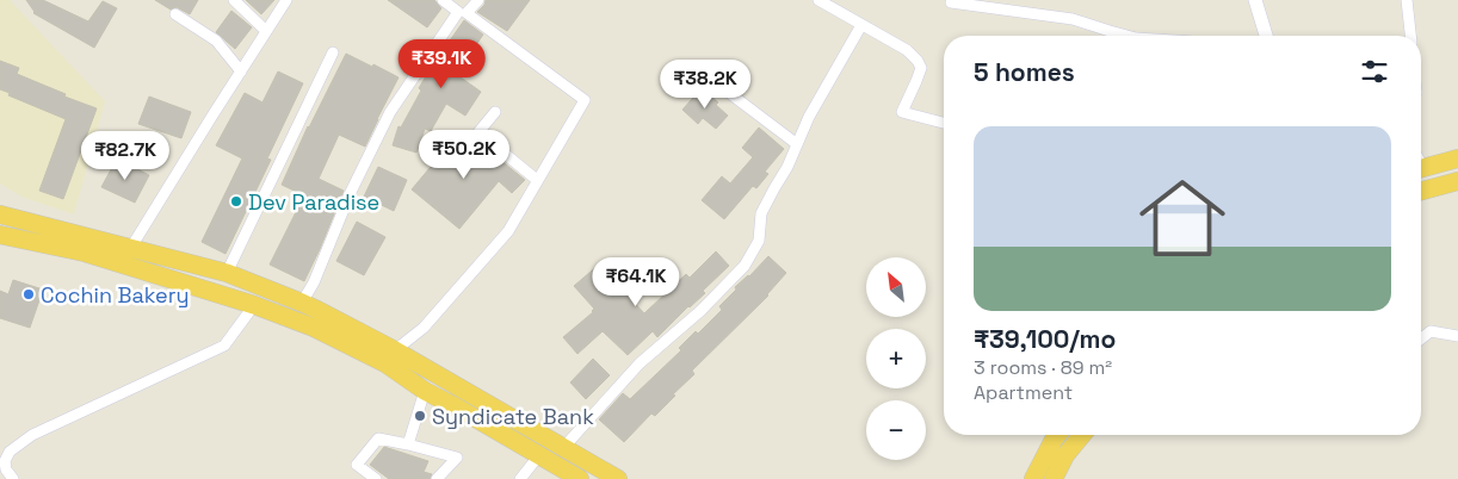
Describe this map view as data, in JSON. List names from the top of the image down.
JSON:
{
  "places": ["Dev Paradise", "Cochin Bakery", "Syndicate Bank"],
  "north": "top left",
  "page": {
    "heading": "5 homes",
    "price": [
      "₹39.1K",
      "₹38.2K",
      "₹50.2K",
      "₹82.7K",
      "₹64.1K"
    ],
    "list": [
      {
        "name": "₹39,100/mo",
        "note": "3 rooms · 89 m² · Apartment"
      }
    ],
    "map_buttons": ["+", "−"]
  }
}
